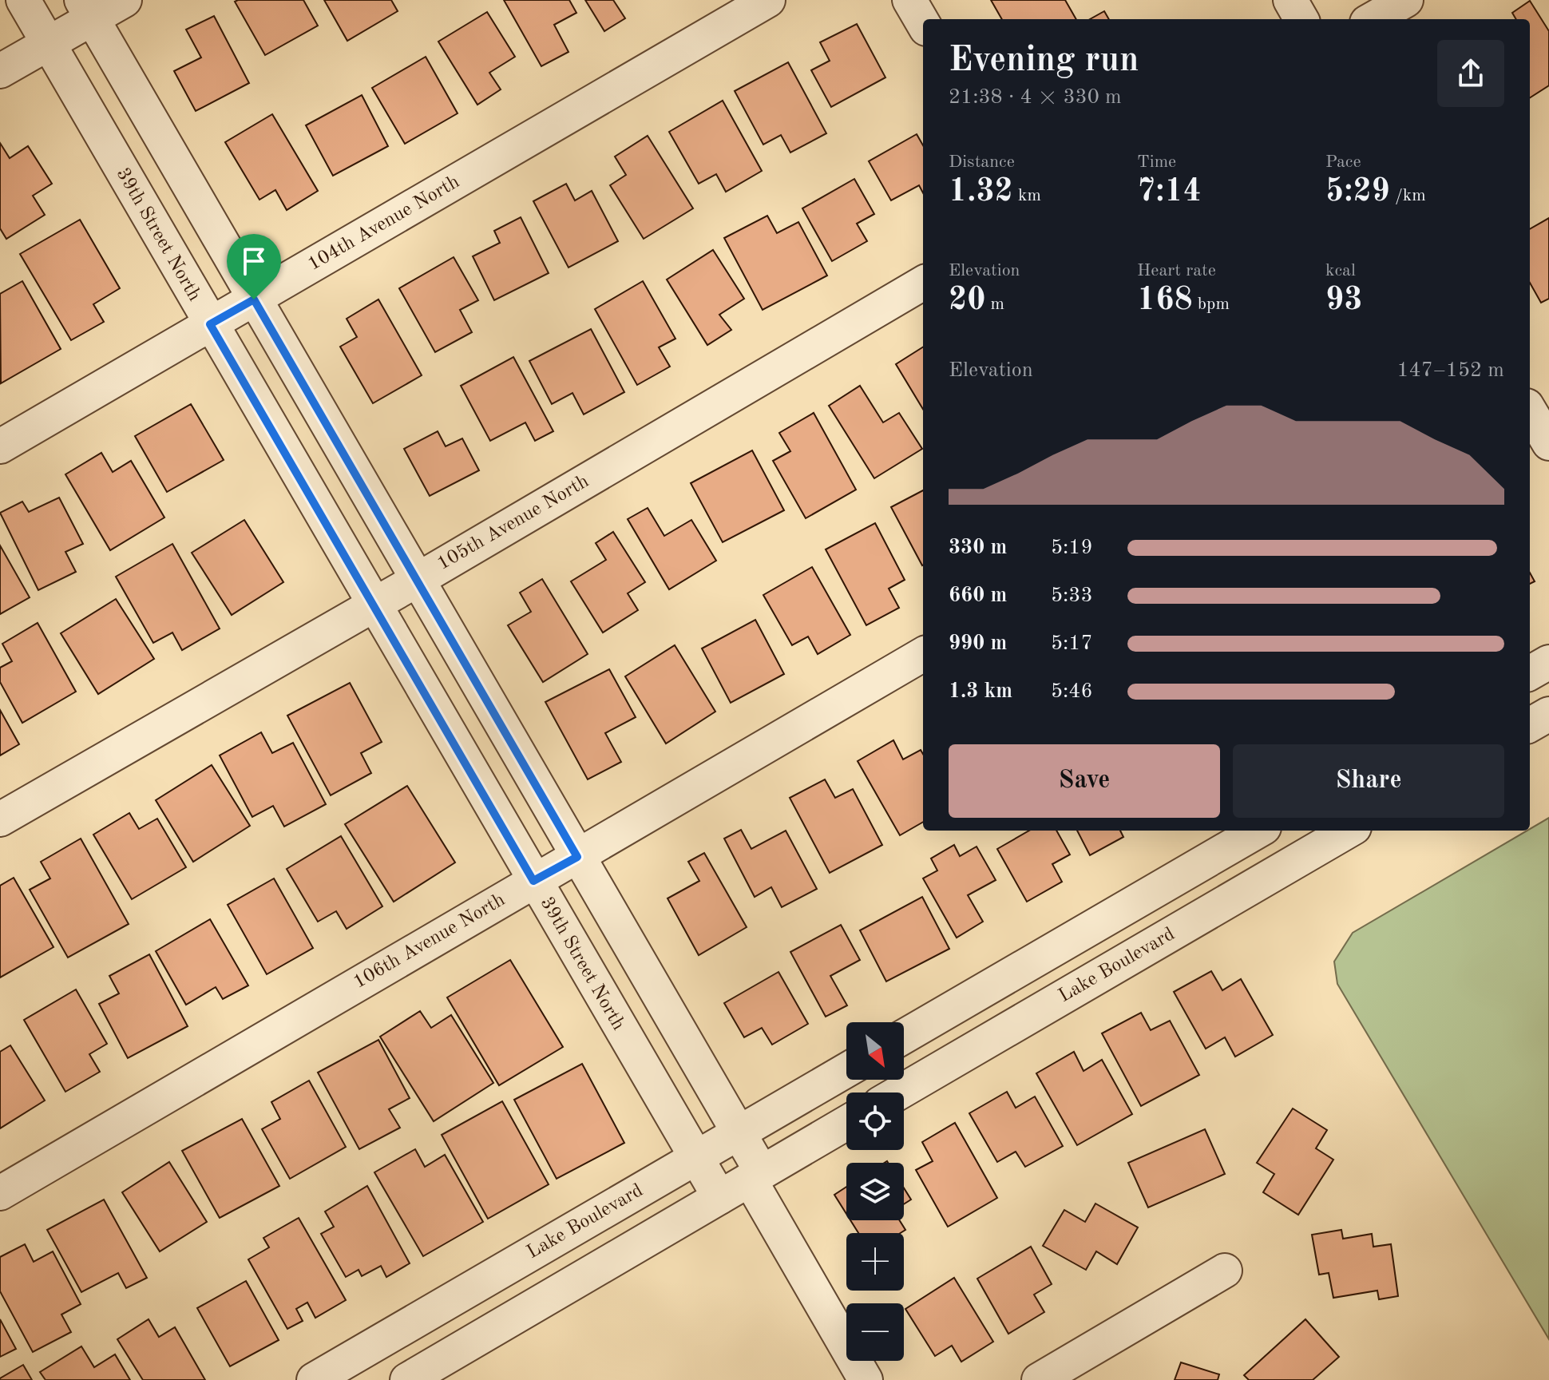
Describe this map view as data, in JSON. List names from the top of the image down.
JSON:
{
  "streets": {
    "street": [
      "104th Avenue North",
      "39th Street North",
      "105th Avenue North",
      "106th Avenue North",
      "Lake Boulevard"
    ]
  },
  "crossings": [
    ["104th Avenue North", "39th Street North"],
    ["39th Street North", "105th Avenue North"],
    ["39th Street North", "106th Avenue North"],
    ["39th Street North", "Lake Boulevard"]
  ],
  "north": "bottom right",
  "page": {
    "heading": ["Evening run", "21:38 · 4 × 330 m"],
    "stats": [
      ["Distance", "1.32 km"],
      ["Time", "7:14"],
      ["Pace", "5:29 /km"],
      ["Elevation", "20 m"],
      ["Heart rate", "168 bpm"],
      ["kcal", "93"]
    ],
    "chart": ["Elevation", "147–152 m"],
    "list": [
      {
        "name": "330 m",
        "note": "5:19"
      },
      {
        "name": "660 m",
        "note": "5:33"
      },
      {
        "name": "990 m",
        "note": "5:17"
      },
      {
        "name": "1.3 km",
        "note": "5:46"
      }
    ],
    "buttons": ["Save", "Share"],
    "map_buttons": ["+", "−"]
  }
}
